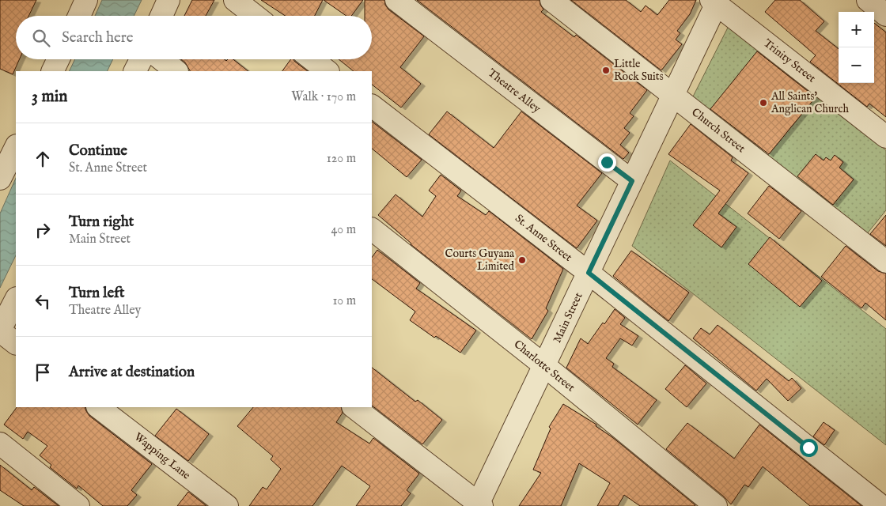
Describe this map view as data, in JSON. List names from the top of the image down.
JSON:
{
  "streets": {
    "street": [
      "Trinity Street",
      "Theatre Alley",
      "Church Street",
      "St. Anne Street",
      "Main Street",
      "Charlotte Street",
      "Wapping Lane"
    ]
  },
  "crossings": [
    ["Trinity Street", "Main Street"],
    ["Theatre Alley", "Main Street"],
    ["Church Street", "Main Street"],
    ["St. Anne Street", "Main Street"],
    ["Main Street", "Charlotte Street"]
  ],
  "places": ["Little Rock Suits", "All Saints' Anglican Church", "Courts Guyana Limited"],
  "page": {
    "map_buttons": ["+", "−"],
    "search": "Search here",
    "heading": ["3 min", "Walk · 170 m"],
    "list": [
      ["Continue", "St. Anne Street", "120 m"],
      ["Turn right", "Main Street", "40 m"],
      ["Turn left", "Theatre Alley", "10 m"],
      "Arrive at destination"
    ]
  }
}
